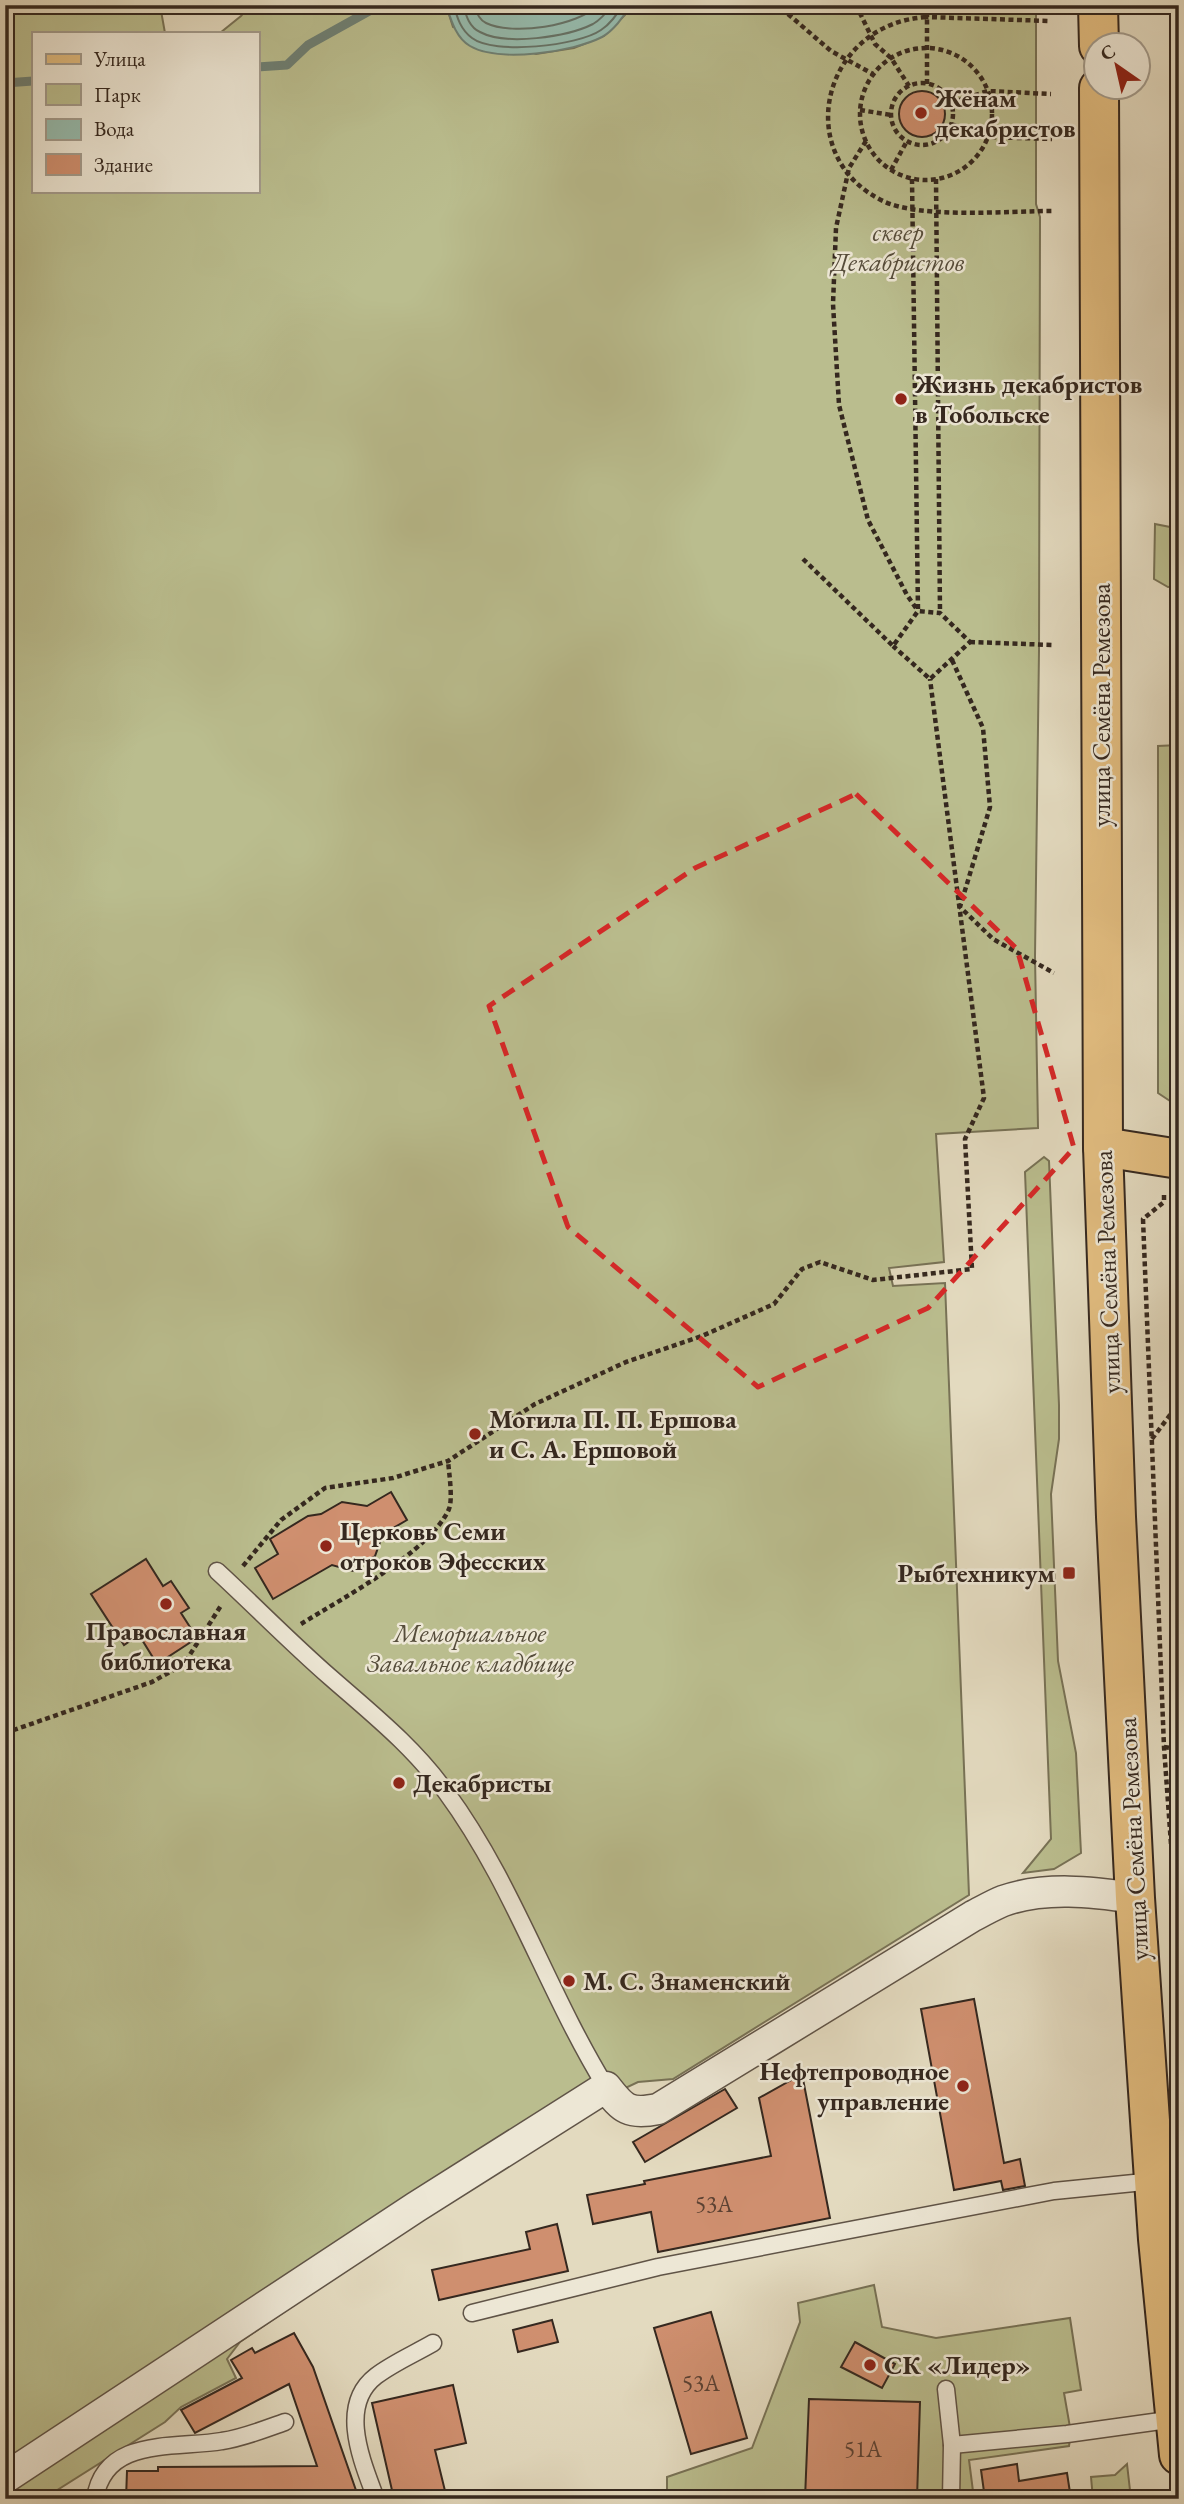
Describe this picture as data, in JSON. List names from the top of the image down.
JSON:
{
  "streets": {
    "main road": ["улица Семёна Ремезова"]
  },
  "parks": ["сквер Декабристов", "Мемориальное Завальное кладбище"],
  "places": {
    "other": [
      "Жёнам декабристов",
      "Жизнь декабристов в Тобольске",
      "Могила П. П. Ершова и С. А. Ершовой",
      "Церковь Семи отроков Эфесских",
      "Православная библиотека",
      "Декабристы",
      "М. С. Знаменский",
      "Нефтепроводное управление",
      "СК «Лидер»"
    ],
    "transit": ["Рыбтехникум"]
  },
  "house_numbers": ["53А", "53А", "51А"],
  "legend": [
    "Улица",
    "Парк",
    "Вода",
    "Здание"
  ],
  "north": "top left"
}
